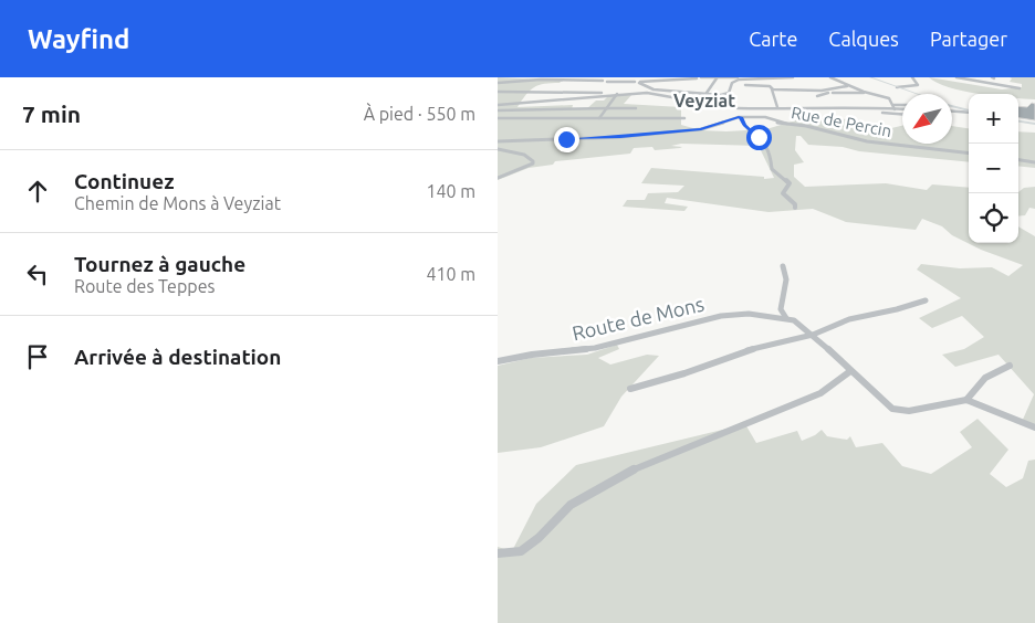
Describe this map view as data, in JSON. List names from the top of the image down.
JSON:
{
  "streets": {
    "street": ["Rue de Percin", "Route de Mons"]
  },
  "districts": ["Veyziat"],
  "north": "bottom left",
  "page": {
    "header": "Wayfind",
    "nav": ["Carte", "Calques", "Partager"],
    "heading": ["7 min", "À pied · 550 m"],
    "map_buttons": ["+", "−"],
    "list": [
      ["Continuez", "Chemin de Mons à Veyziat", "140 m"],
      ["Tournez à gauche", "Route des Teppes", "410 m"],
      "Arrivée à destination"
    ]
  }
}
